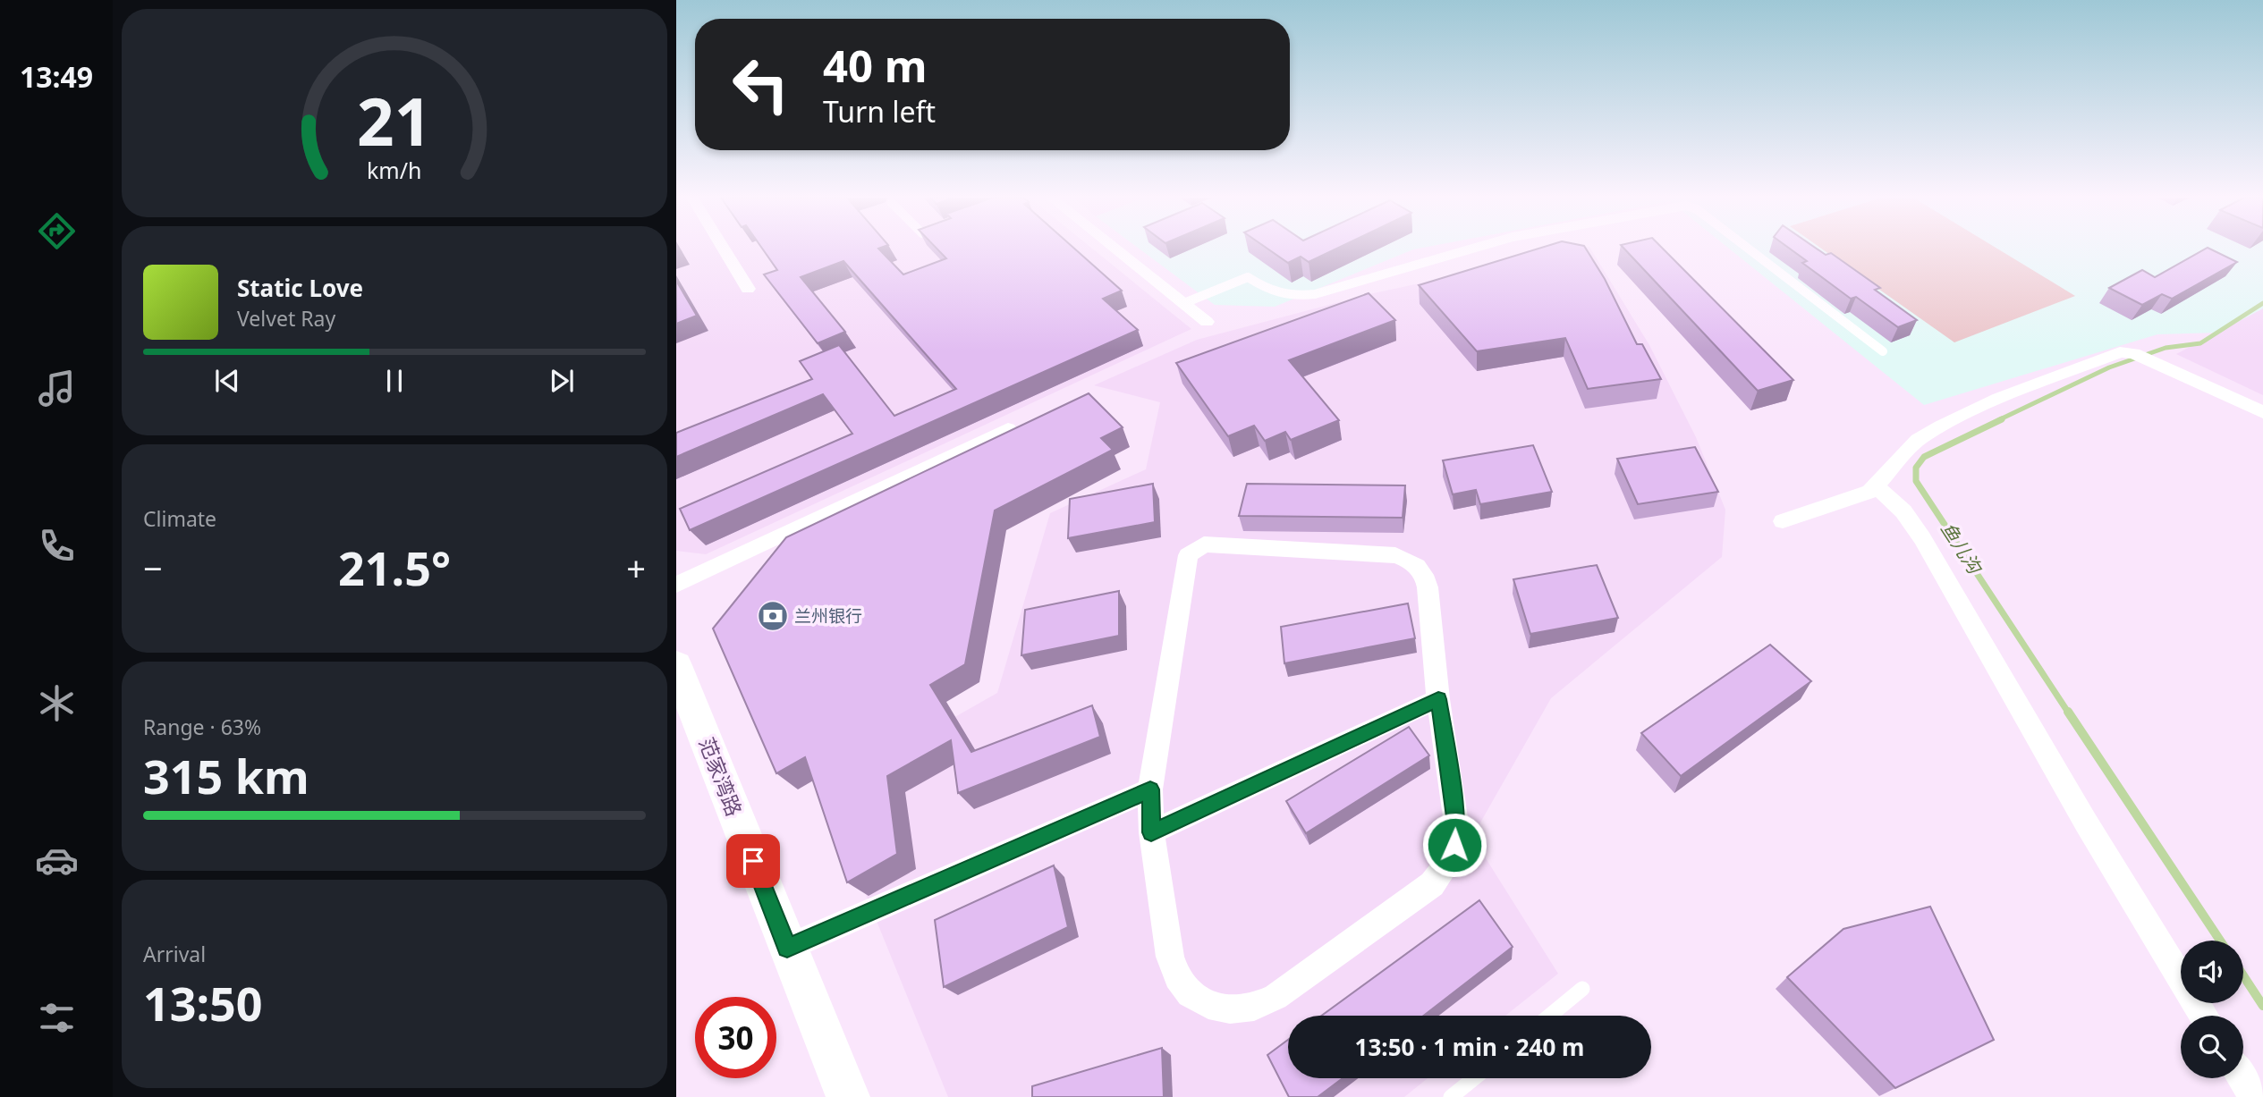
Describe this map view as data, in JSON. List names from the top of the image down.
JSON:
{
  "streets": {
    "main road": ["范家湾路"]
  },
  "water": ["鱼儿沟"],
  "places": {
    "bank": ["兰州银行"]
  },
  "page": {
    "tabs": "13:49",
    "turn": ["40 m", "Turn left"],
    "song": ["Static Love", "Velvet Ray"],
    "tile": [
      "Climate",
      ["Range · 63%", "315 km"],
      ["Arrival", "13:50"]
    ],
    "heat": ["−", "21.5°", "+"],
    "limit": "30",
    "trip": "13:50 · 1 min · 240 m",
    "gauge": ["21", "km/h"]
  }
}
